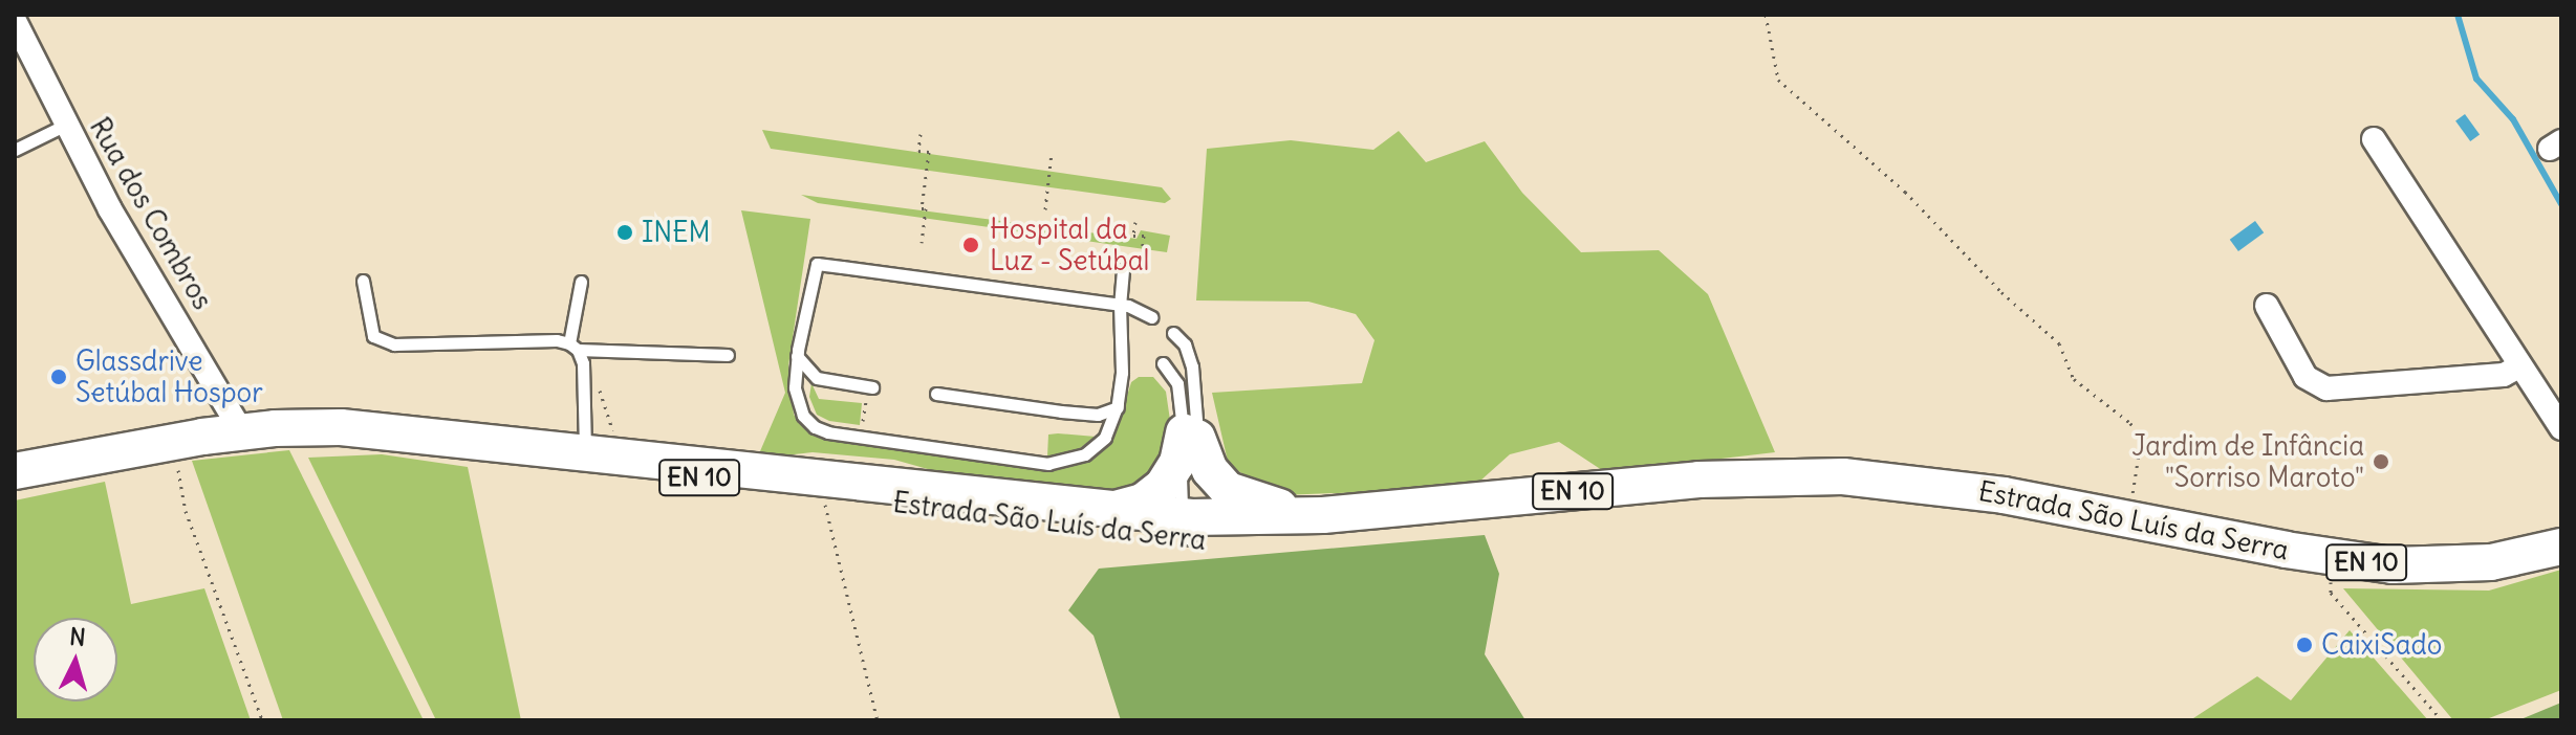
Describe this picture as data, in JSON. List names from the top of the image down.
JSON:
{
  "streets": {
    "main road": ["EN 10", "Estrada São Luís da Serra"],
    "street": ["Rua dos Combros"]
  },
  "crossings": [
    ["Rua dos Combros", "Estrada São Luís da Serra"]
  ],
  "places": [
    "INEM",
    "Hospital da Luz - Setúbal",
    "Glassdrive Setúbal Hospor",
    "Jardim de Infância \"Sorriso Maroto\"",
    "CaixiSado"
  ],
  "north": "top"
}
